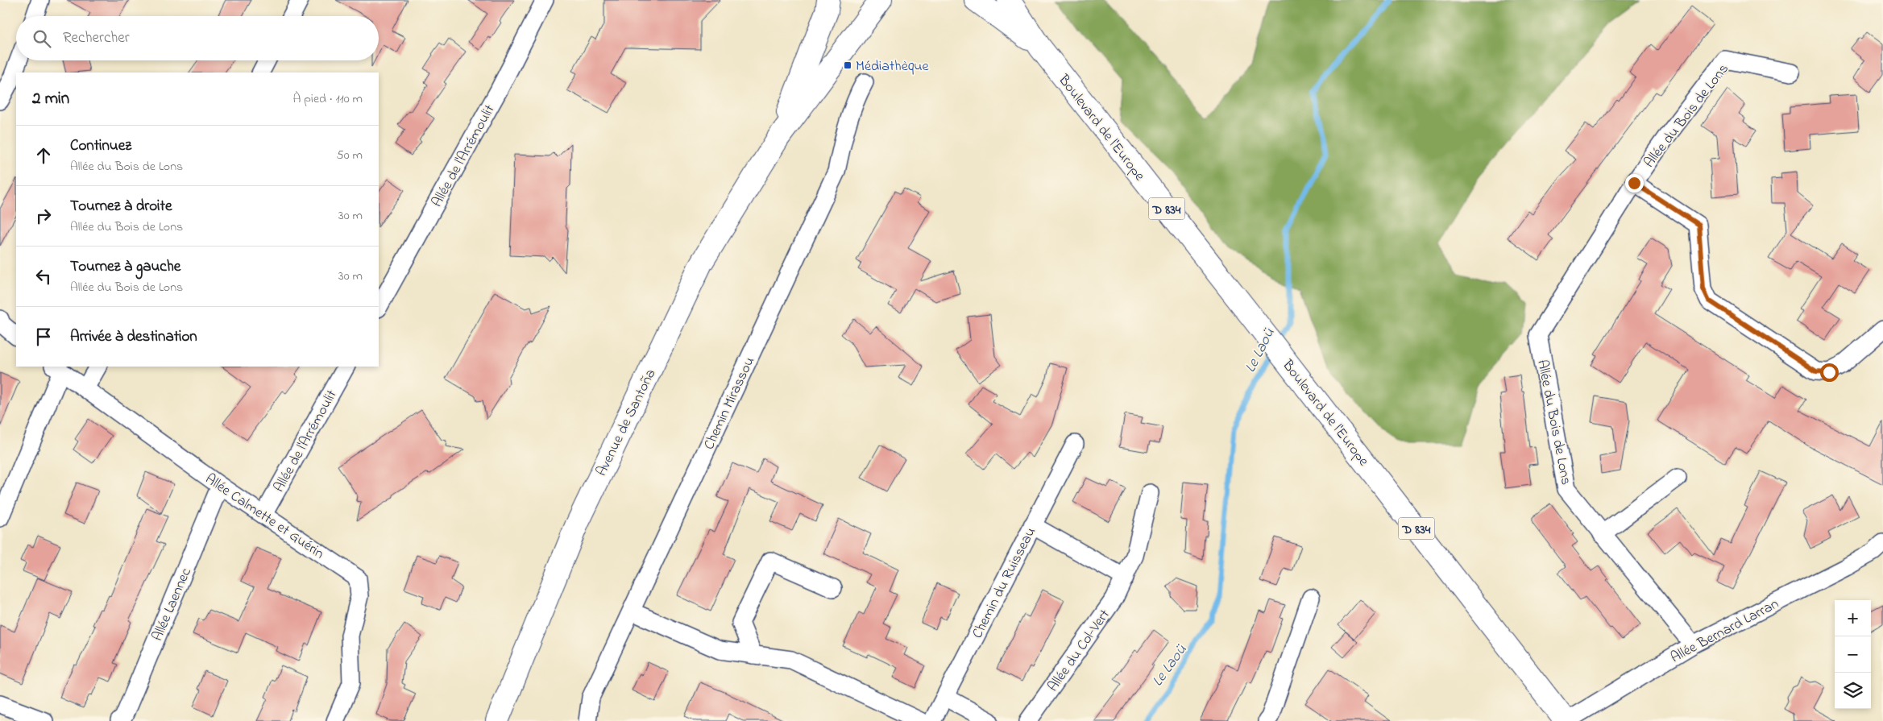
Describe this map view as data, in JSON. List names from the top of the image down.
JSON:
{
  "streets": {
    "main road": ["Boulevard de l'Europe", "D 834", "Avenue de Santoña"],
    "street": [
      "Allée du Bois de Lons",
      "Allée de l'Arrémoulit",
      "Chemin Mirassou",
      "Allée Calmette et Guérin",
      "Chemin du Ruisseau",
      "Allée Laennec",
      "Allée Bernard Larran",
      "Allée du Col-Vert"
    ]
  },
  "crossings": [
    ["Allée du Bois de Lons", "Allée Bernard Larran"],
    ["Boulevard de l'Europe", "Allée Bernard Larran"],
    ["Allée de l'Arrémoulit", "Allée Calmette et Guérin"],
    ["Allée Calmette et Guérin", "Allée Laennec"]
  ],
  "water": ["Le Laoü"],
  "places": {
    "transit": ["Médiathèque"]
  },
  "page": {
    "search": "Rechercher",
    "heading": ["2 min", "À pied · 110 m"],
    "list": [
      ["Continuez", "Allée du Bois de Lons", "50 m"],
      ["Tournez à droite", "Allée du Bois de Lons", "30 m"],
      ["Tournez à gauche", "Allée du Bois de Lons", "30 m"],
      "Arrivée à destination"
    ],
    "map_buttons": ["+", "−"]
  }
}
